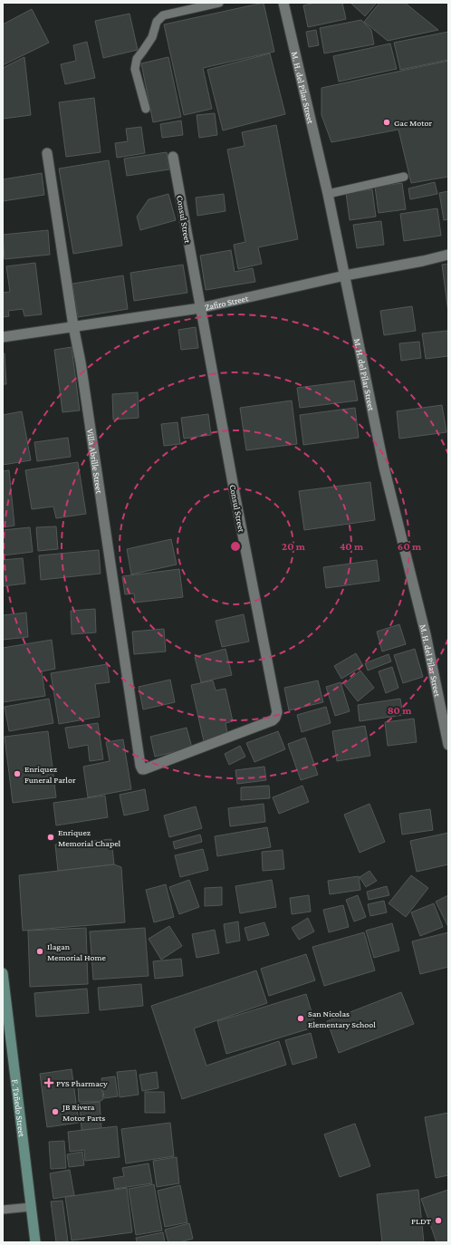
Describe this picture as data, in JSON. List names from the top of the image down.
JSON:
{
  "streets": {
    "main road": ["F. Tañedo Street"],
    "street": [
      "M. H. del Pilar Street",
      "Consul Street",
      "Zafiro Street",
      "Villa Abrille Street"
    ]
  },
  "crossings": [
    ["M. H. del Pilar Street", "Zafiro Street"],
    ["Consul Street", "Zafiro Street"],
    ["Consul Street", "Villa Abrille Street"],
    ["Zafiro Street", "Villa Abrille Street"]
  ],
  "places": {
    "other": [
      "Gac Motor",
      "Enriquez Funeral Parlor",
      "Enriquez Memorial Chapel",
      "Ilagan Memorial Home",
      "San Nicolas Elementary School",
      "JB Rivera Motor Parts",
      "PLDT"
    ],
    "health": ["PYS Pharmacy"]
  },
  "rings": [
    "20 m",
    "40 m",
    "60 m",
    "80 m"
  ]
}
